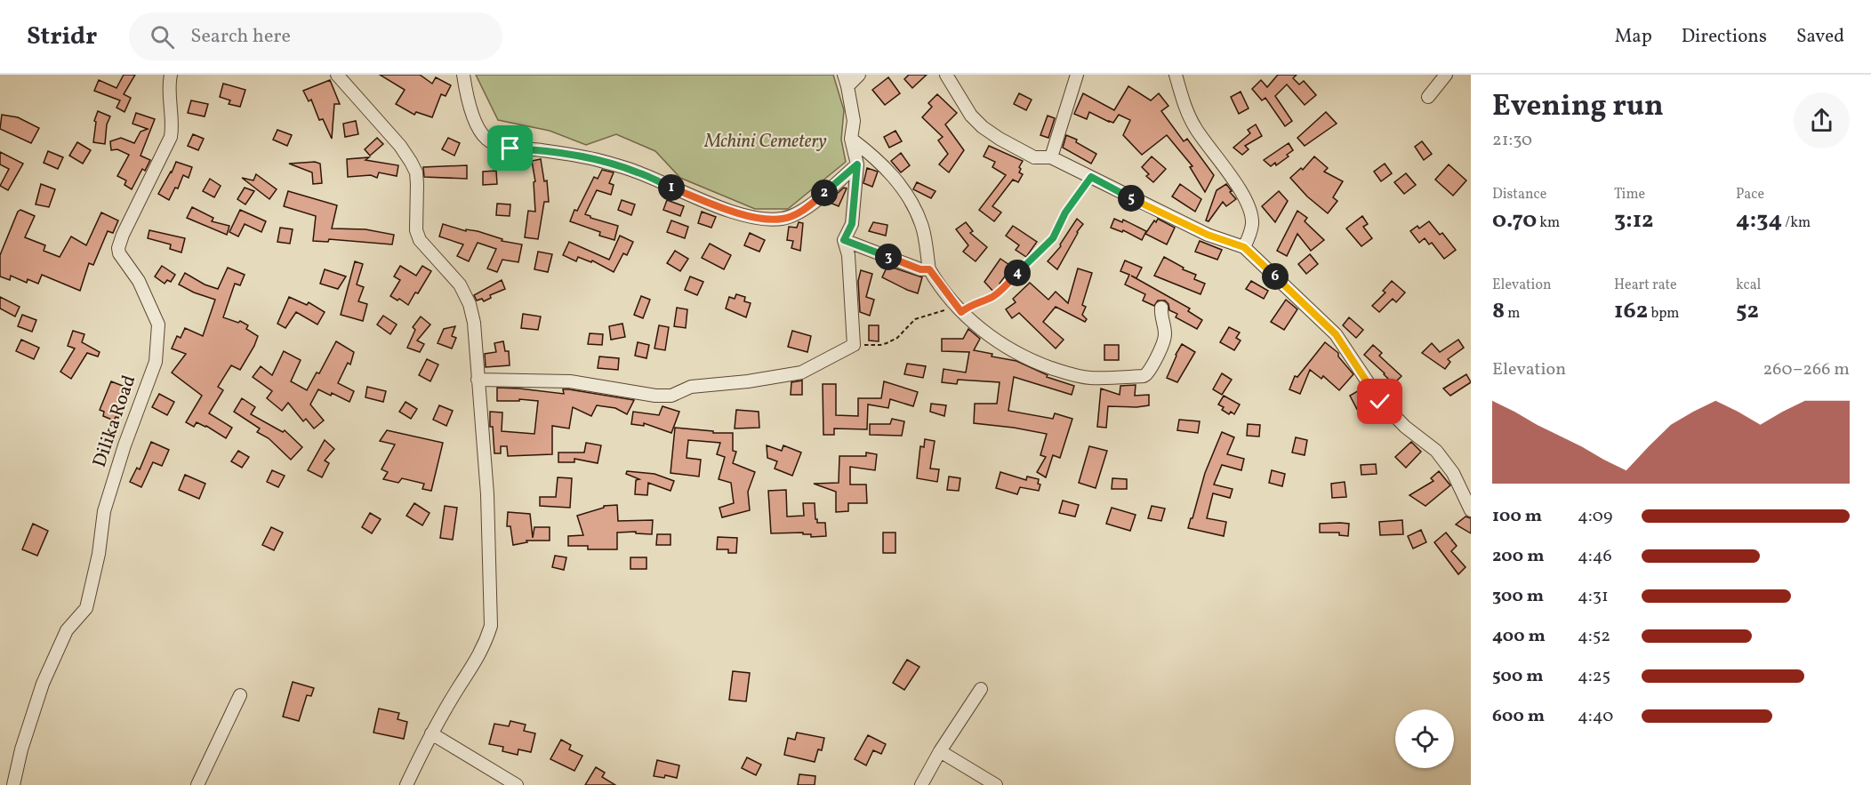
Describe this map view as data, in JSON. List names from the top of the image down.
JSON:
{
  "streets": {
    "street": ["Dilika Road"]
  },
  "parks": ["Mchini Cemetery"],
  "page": {
    "header": "Stridr",
    "search": "Search here",
    "nav": ["Map", "Directions", "Saved"],
    "heading": ["Evening run", "21:30"],
    "stats": [
      ["Distance", "0.70 km"],
      ["Time", "3:12"],
      ["Pace", "4:34 /km"],
      ["Elevation", "8 m"],
      ["Heart rate", "162 bpm"],
      ["kcal", "52"]
    ],
    "pins": [
      "1",
      "2",
      "5",
      "3",
      "4",
      "6"
    ],
    "chart": ["Elevation", "260–266 m"],
    "list": [
      {
        "name": "100 m",
        "note": "4:09"
      },
      {
        "name": "200 m",
        "note": "4:46"
      },
      {
        "name": "300 m",
        "note": "4:31"
      },
      {
        "name": "400 m",
        "note": "4:52"
      },
      {
        "name": "500 m",
        "note": "4:25"
      },
      {
        "name": "600 m",
        "note": "4:40"
      }
    ]
  }
}
